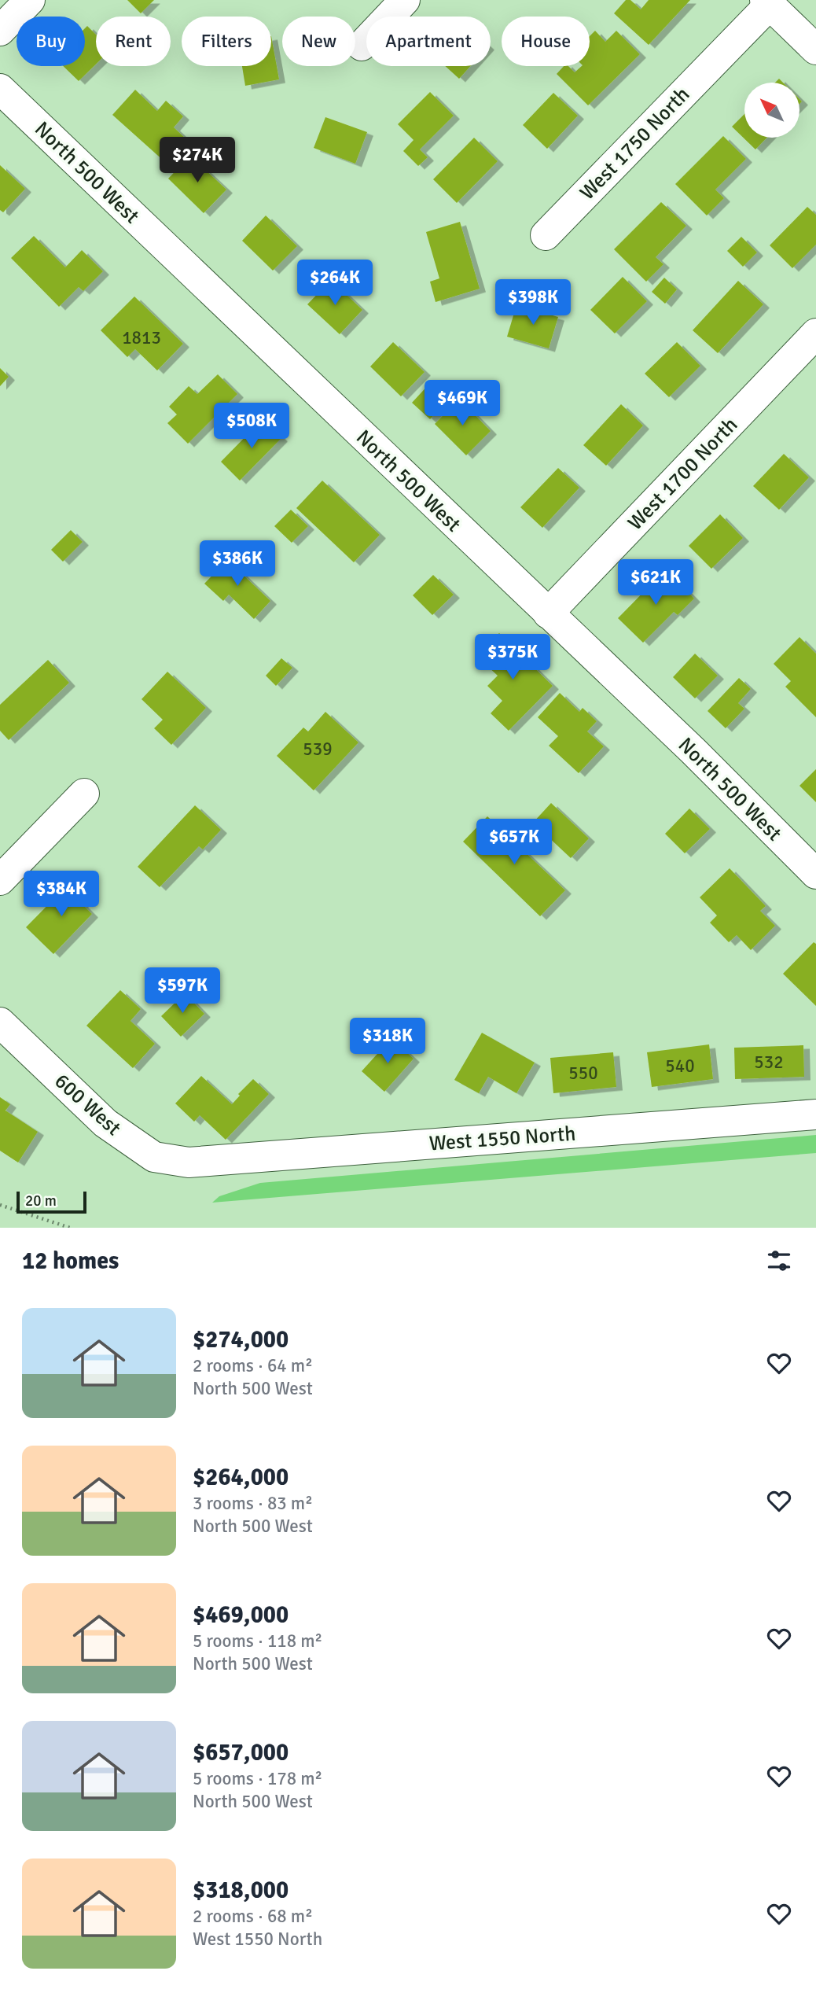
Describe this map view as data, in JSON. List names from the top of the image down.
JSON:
{
  "streets": {
    "street": [
      "West 1750 North",
      "North 500 West",
      "West 1700 North",
      "600 West",
      "West 1550 North"
    ]
  },
  "crossings": [
    ["North 500 West", "West 1700 North"],
    ["600 West", "West 1550 North"]
  ],
  "house_numbers": [
    "1813",
    "539",
    "532",
    "540",
    "550"
  ],
  "scale_bar": "20 m",
  "north": "top left",
  "page": {
    "chip": [
      "Buy",
      "Rent",
      "Filters",
      "New",
      "Apartment",
      "House"
    ],
    "price": [
      "$274K",
      "$264K",
      "$398K",
      "$469K",
      "$508K",
      "$386K",
      "$621K",
      "$375K",
      "$657K",
      "$384K",
      "$597K",
      "$318K"
    ],
    "scale": "20 m",
    "heading": "12 homes",
    "list": [
      {
        "name": "$274,000",
        "note": "2 rooms · 64 m² · North 500 West"
      },
      {
        "name": "$264,000",
        "note": "3 rooms · 83 m² · North 500 West"
      },
      {
        "name": "$469,000",
        "note": "5 rooms · 118 m² · North 500 West"
      },
      {
        "name": "$657,000",
        "note": "5 rooms · 178 m² · North 500 West"
      },
      {
        "name": "$318,000",
        "note": "2 rooms · 68 m² · West 1550 North"
      }
    ]
  }
}
